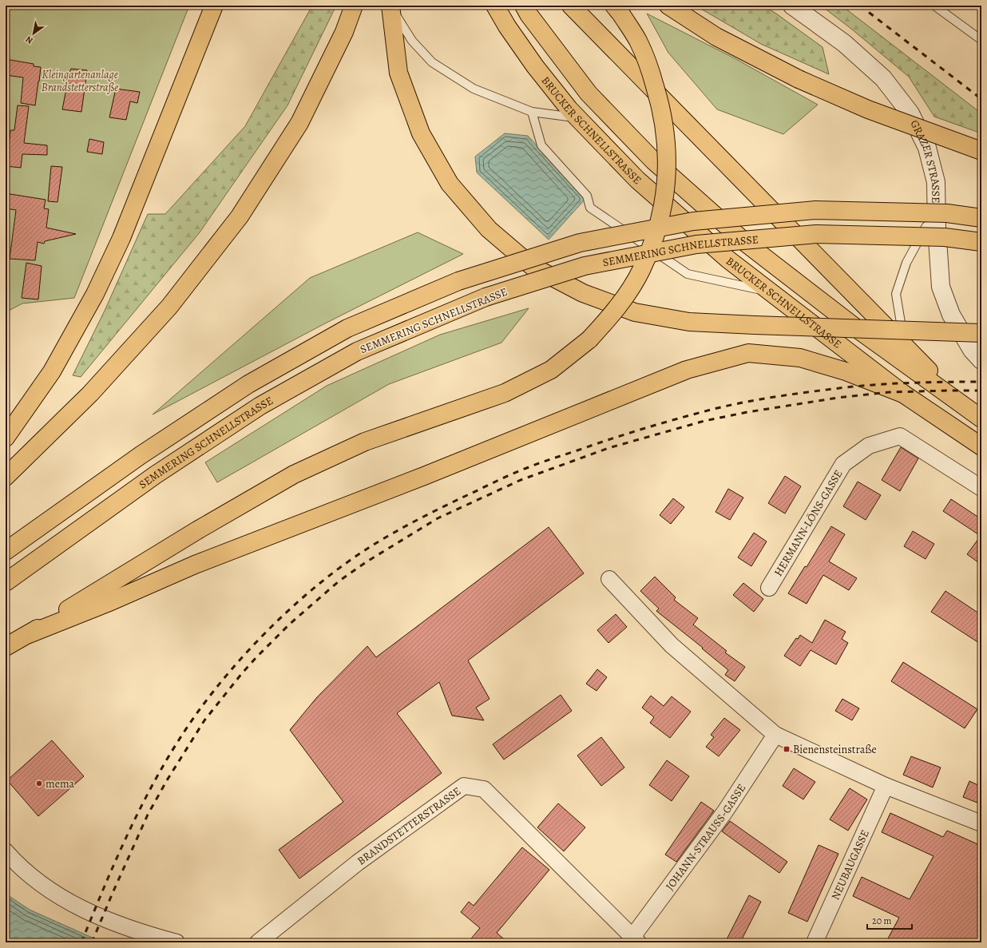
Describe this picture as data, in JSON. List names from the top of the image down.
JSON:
{
  "streets": {
    "highway": ["BRUCKER SCHNELLSTRASSE", "SEMMERING SCHNELLSTRASSE"],
    "street": [
      "GRAZER STRASSE",
      "HERMANN-LÖNS-GASSE",
      "BRANDSTETTERSTRASSE",
      "JOHANN-STRAUSS-GASSE",
      "NEUBAUGASSE"
    ]
  },
  "crossings": [
    ["BRANDSTETTERSTRASSE", "JOHANN-STRAUSS-GASSE"]
  ],
  "parks": ["Kleingartenanlage Brandstetterstraße"],
  "places": {
    "transit": ["Bienensteinstraße"],
    "other": ["mema"]
  },
  "scale_bar": "20 m",
  "north": "bottom left"
}
